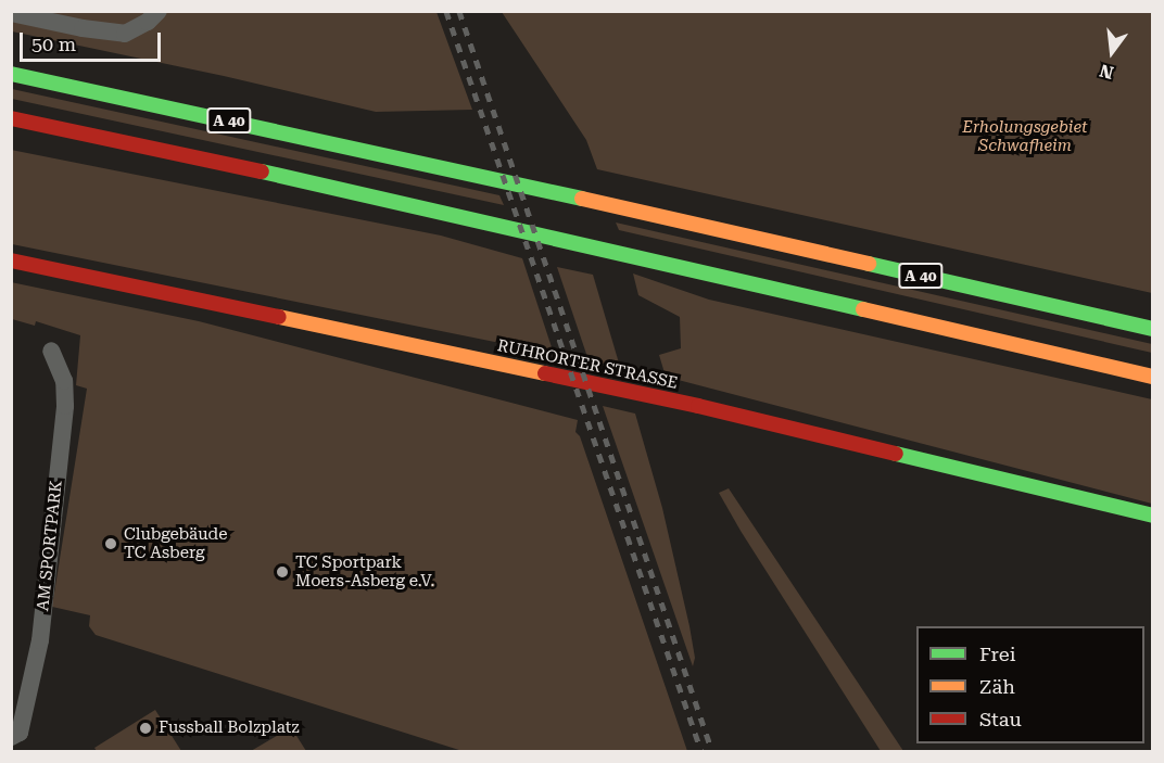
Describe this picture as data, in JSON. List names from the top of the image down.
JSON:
{
  "streets": {
    "main road": ["A 40", "RUHRORTER STRASSE"],
    "street": ["AM SPORTPARK"]
  },
  "parks": ["Erholungsgebiet Schwafheim"],
  "places": ["Clubgebäude TC Asberg", "TC Sportpark Moers-Asberg e.V.", "Fussball Bolzplatz"],
  "legend": ["Frei", "Zäh", "Stau"],
  "scale_bar": "50 m",
  "north": "bottom"
}
